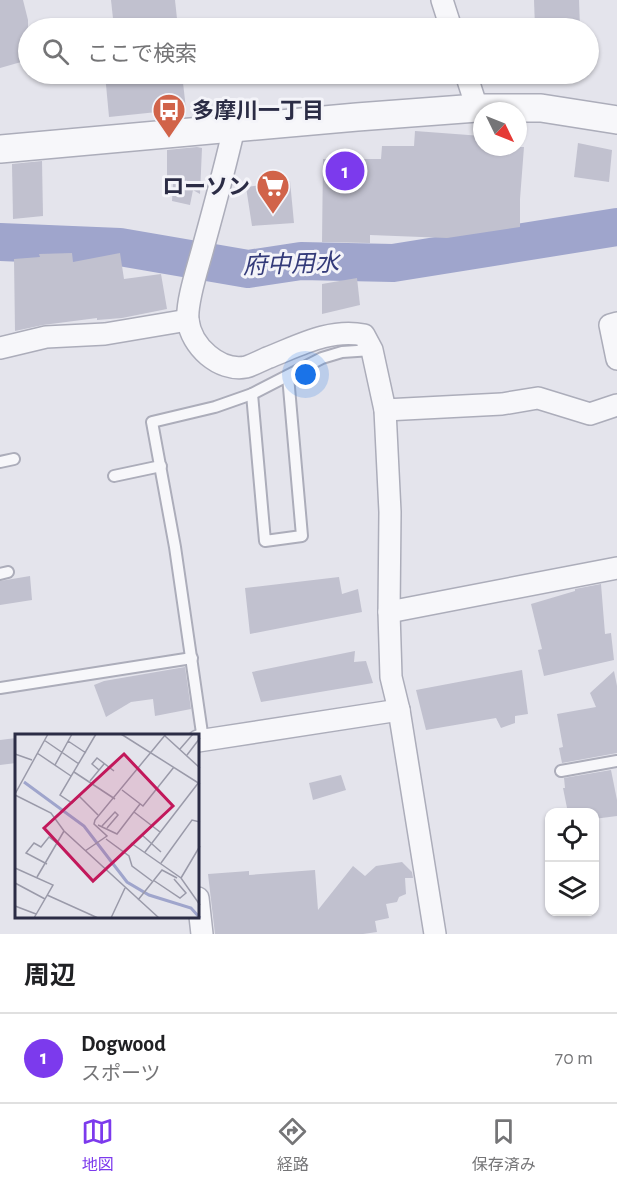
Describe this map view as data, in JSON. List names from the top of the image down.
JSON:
{
  "water": ["府中用水"],
  "places": {
    "bus stop": ["多摩川一丁目"],
    "supermarket": ["ローソン"]
  },
  "north": "bottom right",
  "page": {
    "search": "ここで検索",
    "pins": "1",
    "heading": "周辺",
    "list": [
      {
        "mark": "1",
        "name": "Dogwood",
        "note": "スポーツ",
        "value": "70 m"
      }
    ],
    "nav": ["地図", "経路", "保存済み"]
  }
}
